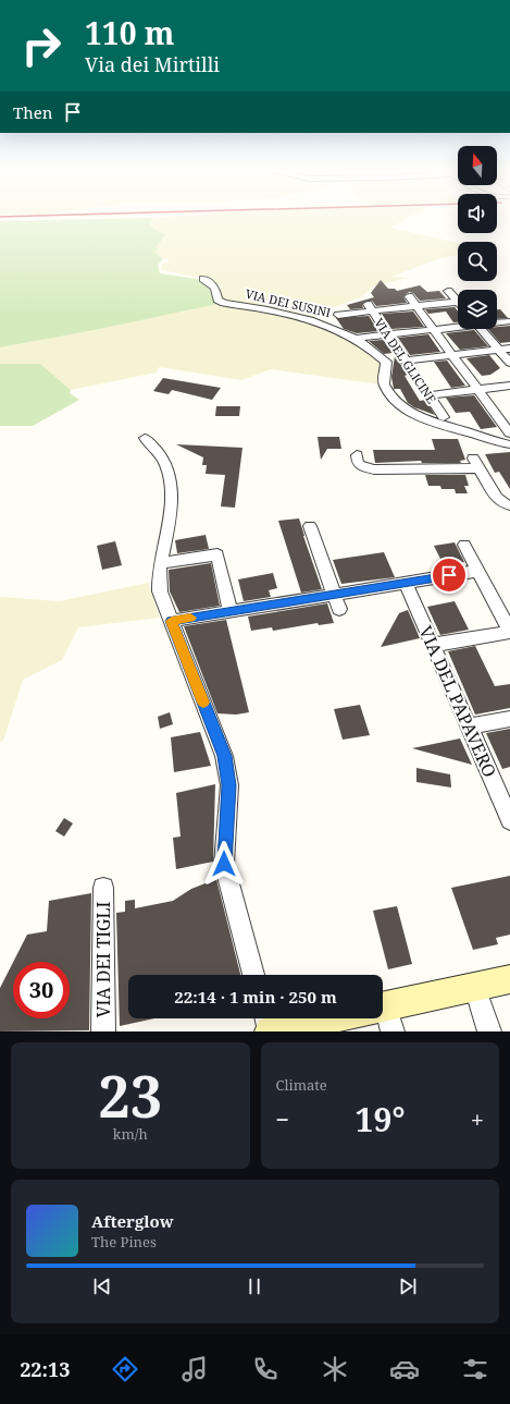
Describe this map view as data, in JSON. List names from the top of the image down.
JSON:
{
  "streets": {
    "street": [
      "VIA DEI SUSINI",
      "VIA DEL GLICINE",
      "VIA DEL PAPAVERO",
      "VIA DEI TIGLI"
    ]
  },
  "north": "top",
  "page": {
    "turn": ["110 m", "Via dei Mirtilli"],
    "then": "Then",
    "limit": "30",
    "trip": "22:14 · 1 min · 250 m",
    "tile": [
      ["23", "km/h"],
      "Climate"
    ],
    "heat": ["−", "19°", "+"],
    "song": ["Afterglow", "The Pines"],
    "tabs": "22:13"
  }
}
